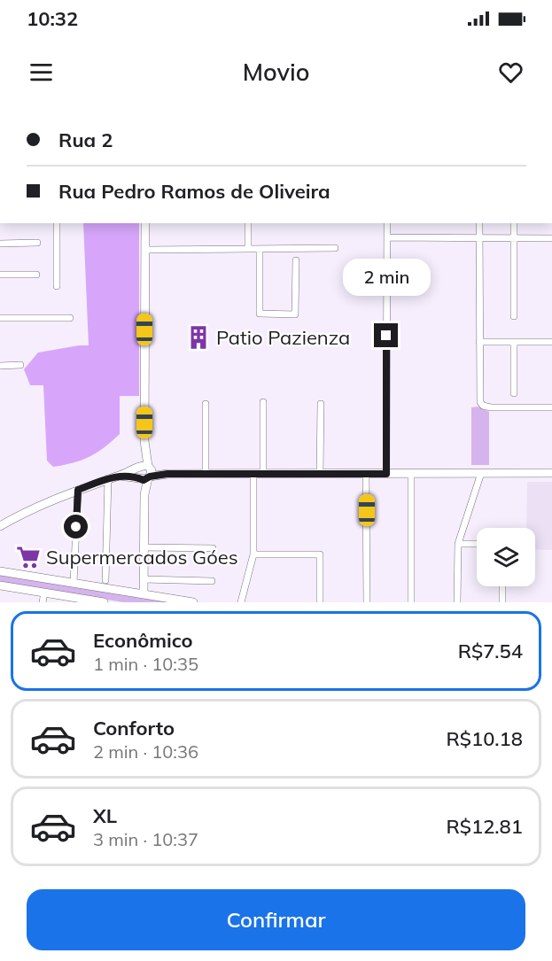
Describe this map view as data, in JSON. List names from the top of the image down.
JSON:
{
  "places": {
    "building": ["Patio Pazienza"],
    "supermarket": ["Supermercados Góes"]
  },
  "page": {
    "status": "10:32",
    "header": "Movio",
    "banner": ["Rua 2", "Rua Pedro Ramos de Oliveira"],
    "bubble": "2 min",
    "list": [
      {
        "name": "Econômico",
        "note": "1 min · 10:35",
        "value": "R$7.54"
      },
      {
        "name": "Conforto",
        "note": "2 min · 10:36",
        "value": "R$10.18"
      },
      {
        "name": "XL",
        "note": "3 min · 10:37",
        "value": "R$12.81"
      }
    ],
    "buttons": "Confirmar"
  }
}
